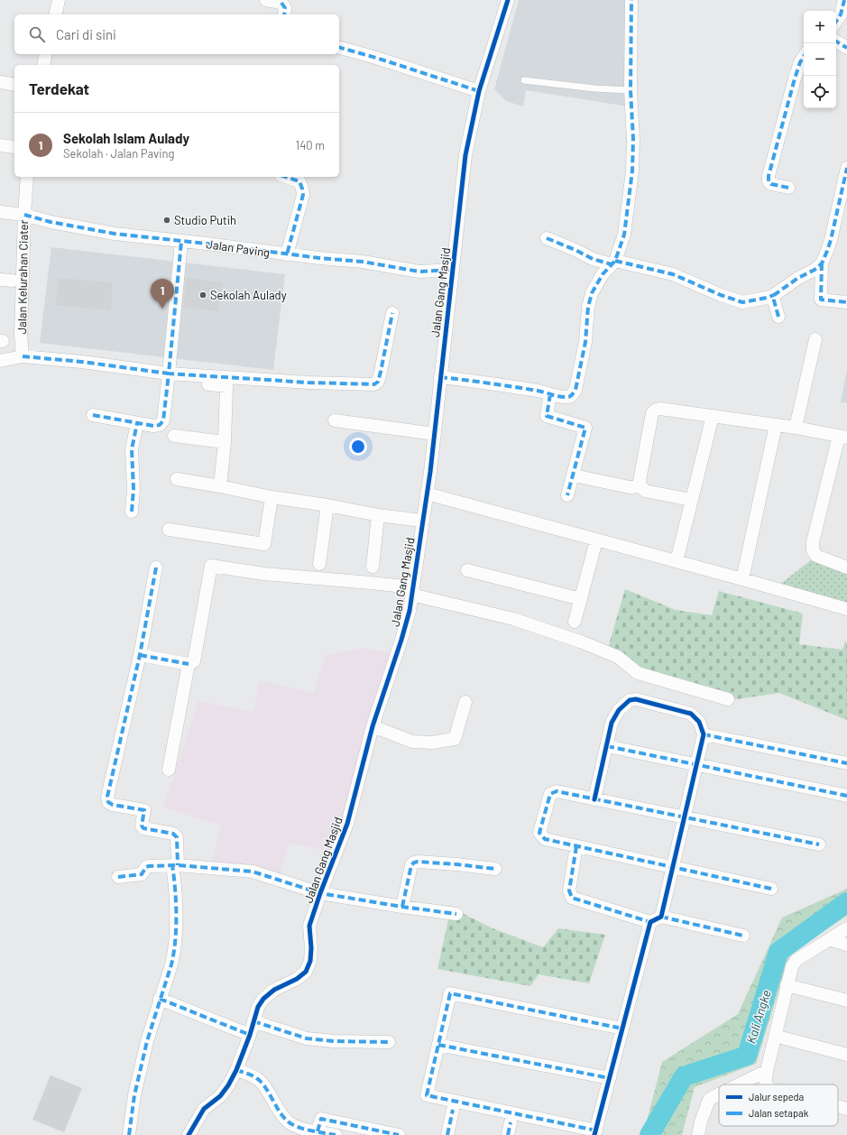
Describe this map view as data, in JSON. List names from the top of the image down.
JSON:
{
  "streets": {
    "street": ["Jalan Paving", "Jalan Kelurahan Ciater", "Jalan Gang Masjid"]
  },
  "crossings": [
    ["Jalan Paving", "Jalan Kelurahan Ciater"],
    ["Jalan Paving", "Jalan Gang Masjid"]
  ],
  "water": ["Kali Angke"],
  "places": ["Studio Putih", "Sekolah Aulady"],
  "legend": ["Jalur sepeda", "Jalan setapak"],
  "page": {
    "map_buttons": ["+", "−"],
    "search": "Cari di sini",
    "heading": "Terdekat",
    "list": [
      {
        "mark": "1",
        "name": "Sekolah Islam Aulady",
        "note": "Sekolah · Jalan Paving",
        "value": "140 m"
      }
    ],
    "pins": "1"
  }
}
